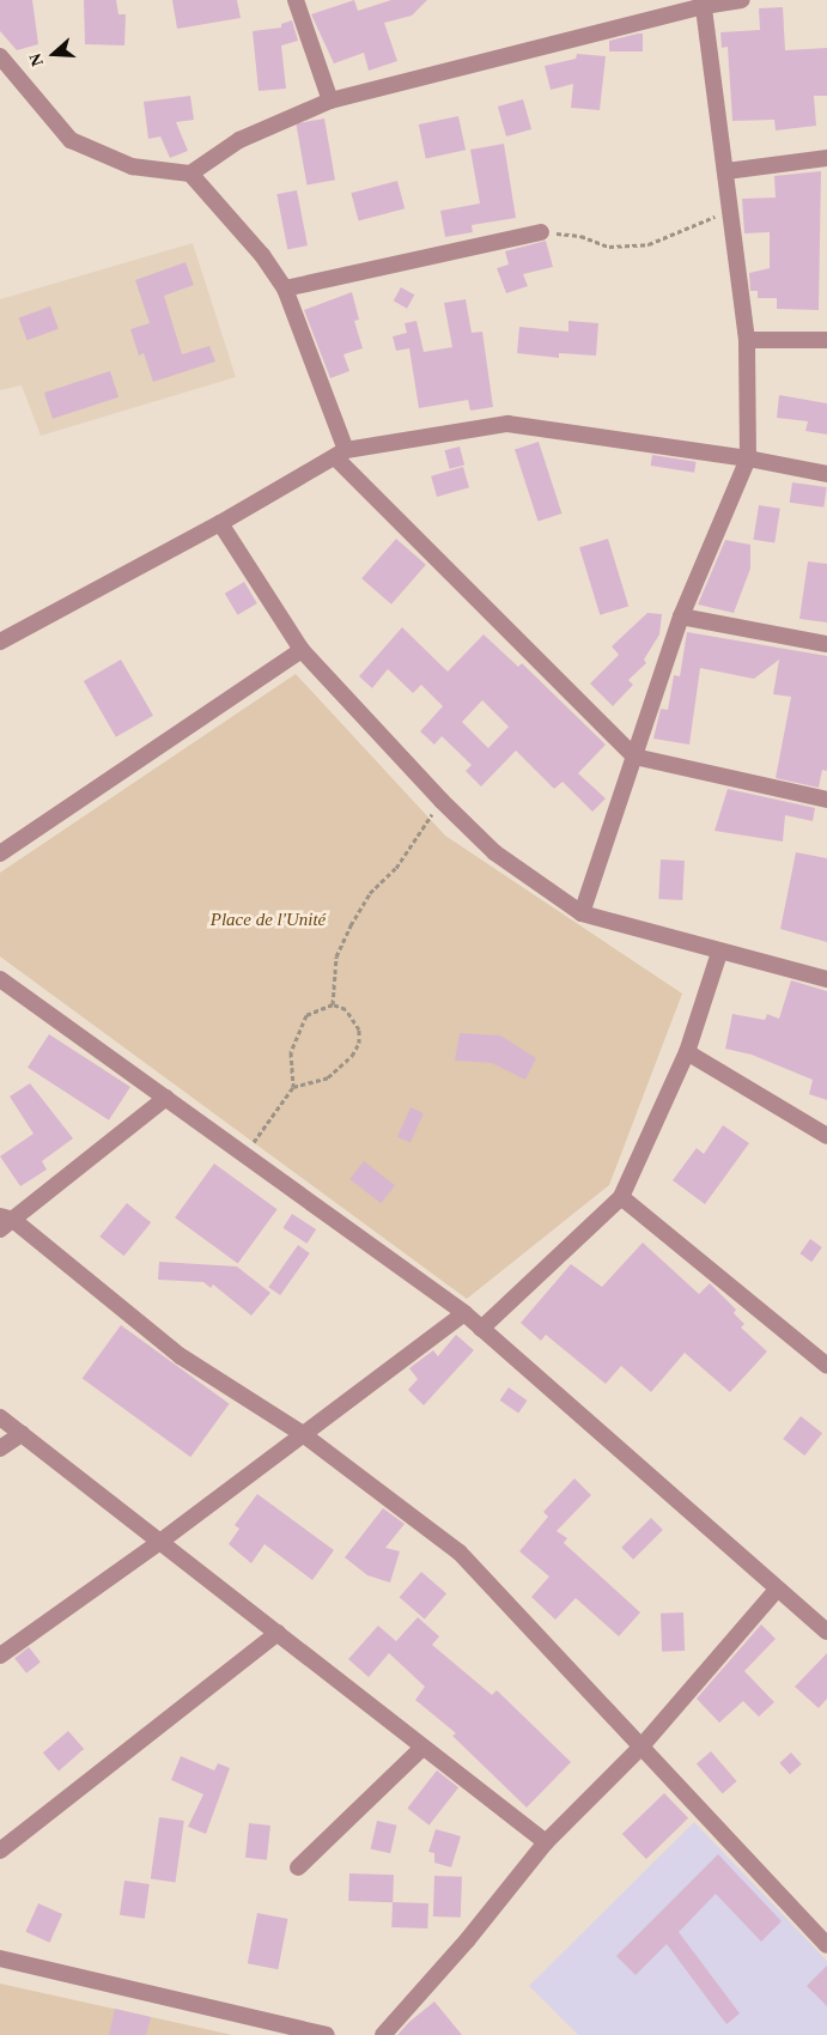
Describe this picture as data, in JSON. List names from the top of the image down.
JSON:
{
  "parks": ["Place de l'Unité"],
  "north": "left"
}
